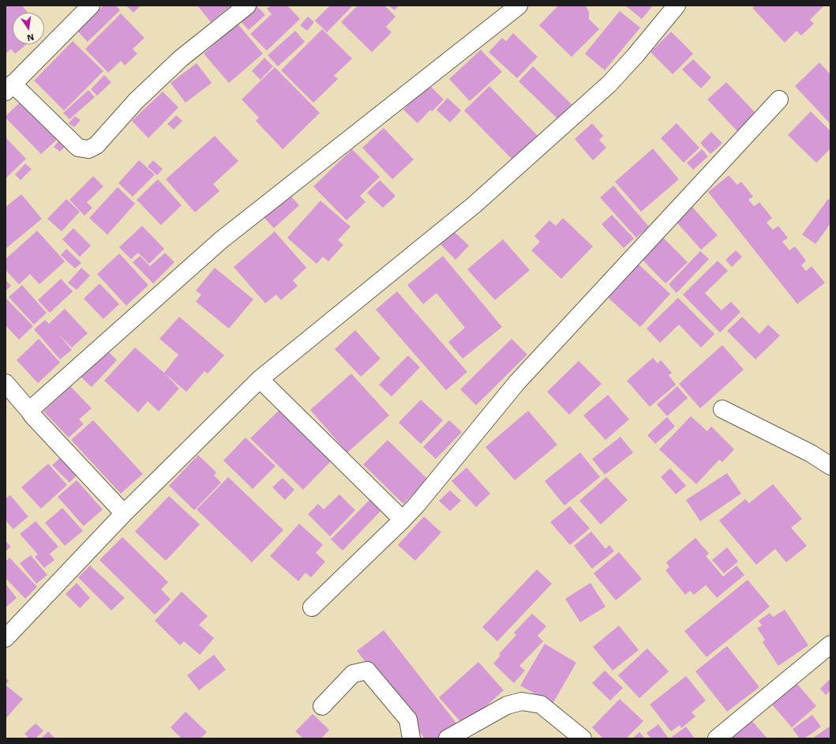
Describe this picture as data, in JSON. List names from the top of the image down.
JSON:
{
  "north": "bottom"
}
